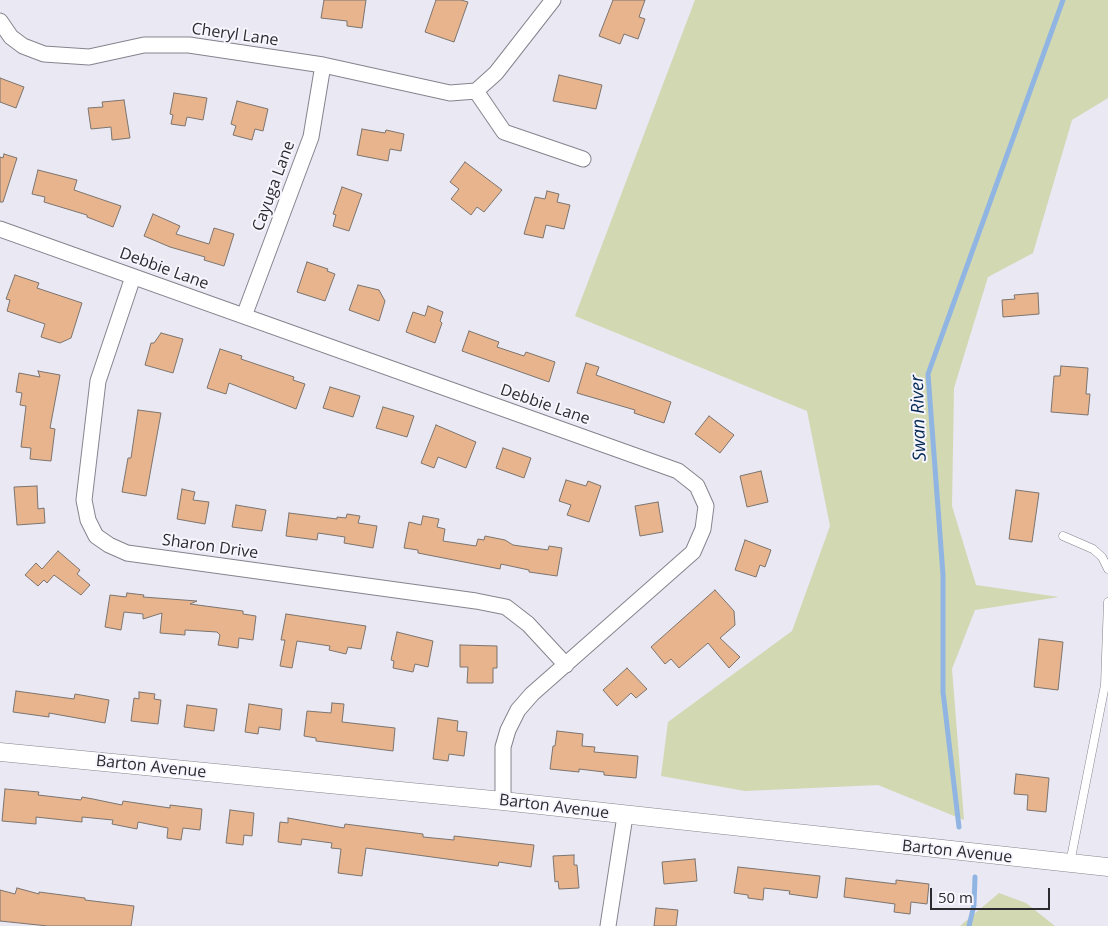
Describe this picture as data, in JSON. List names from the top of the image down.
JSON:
{
  "streets": {
    "street": [
      "Cheryl Lane",
      "Cayuga Lane",
      "Debbie Lane",
      "Sharon Drive",
      "Barton Avenue"
    ]
  },
  "crossings": [
    ["Cheryl Lane", "Cayuga Lane"],
    ["Cayuga Lane", "Debbie Lane"],
    ["Debbie Lane", "Sharon Drive"],
    ["Debbie Lane", "Barton Avenue"]
  ],
  "water": ["Swan River"],
  "scale_bar": "50 m"
}
